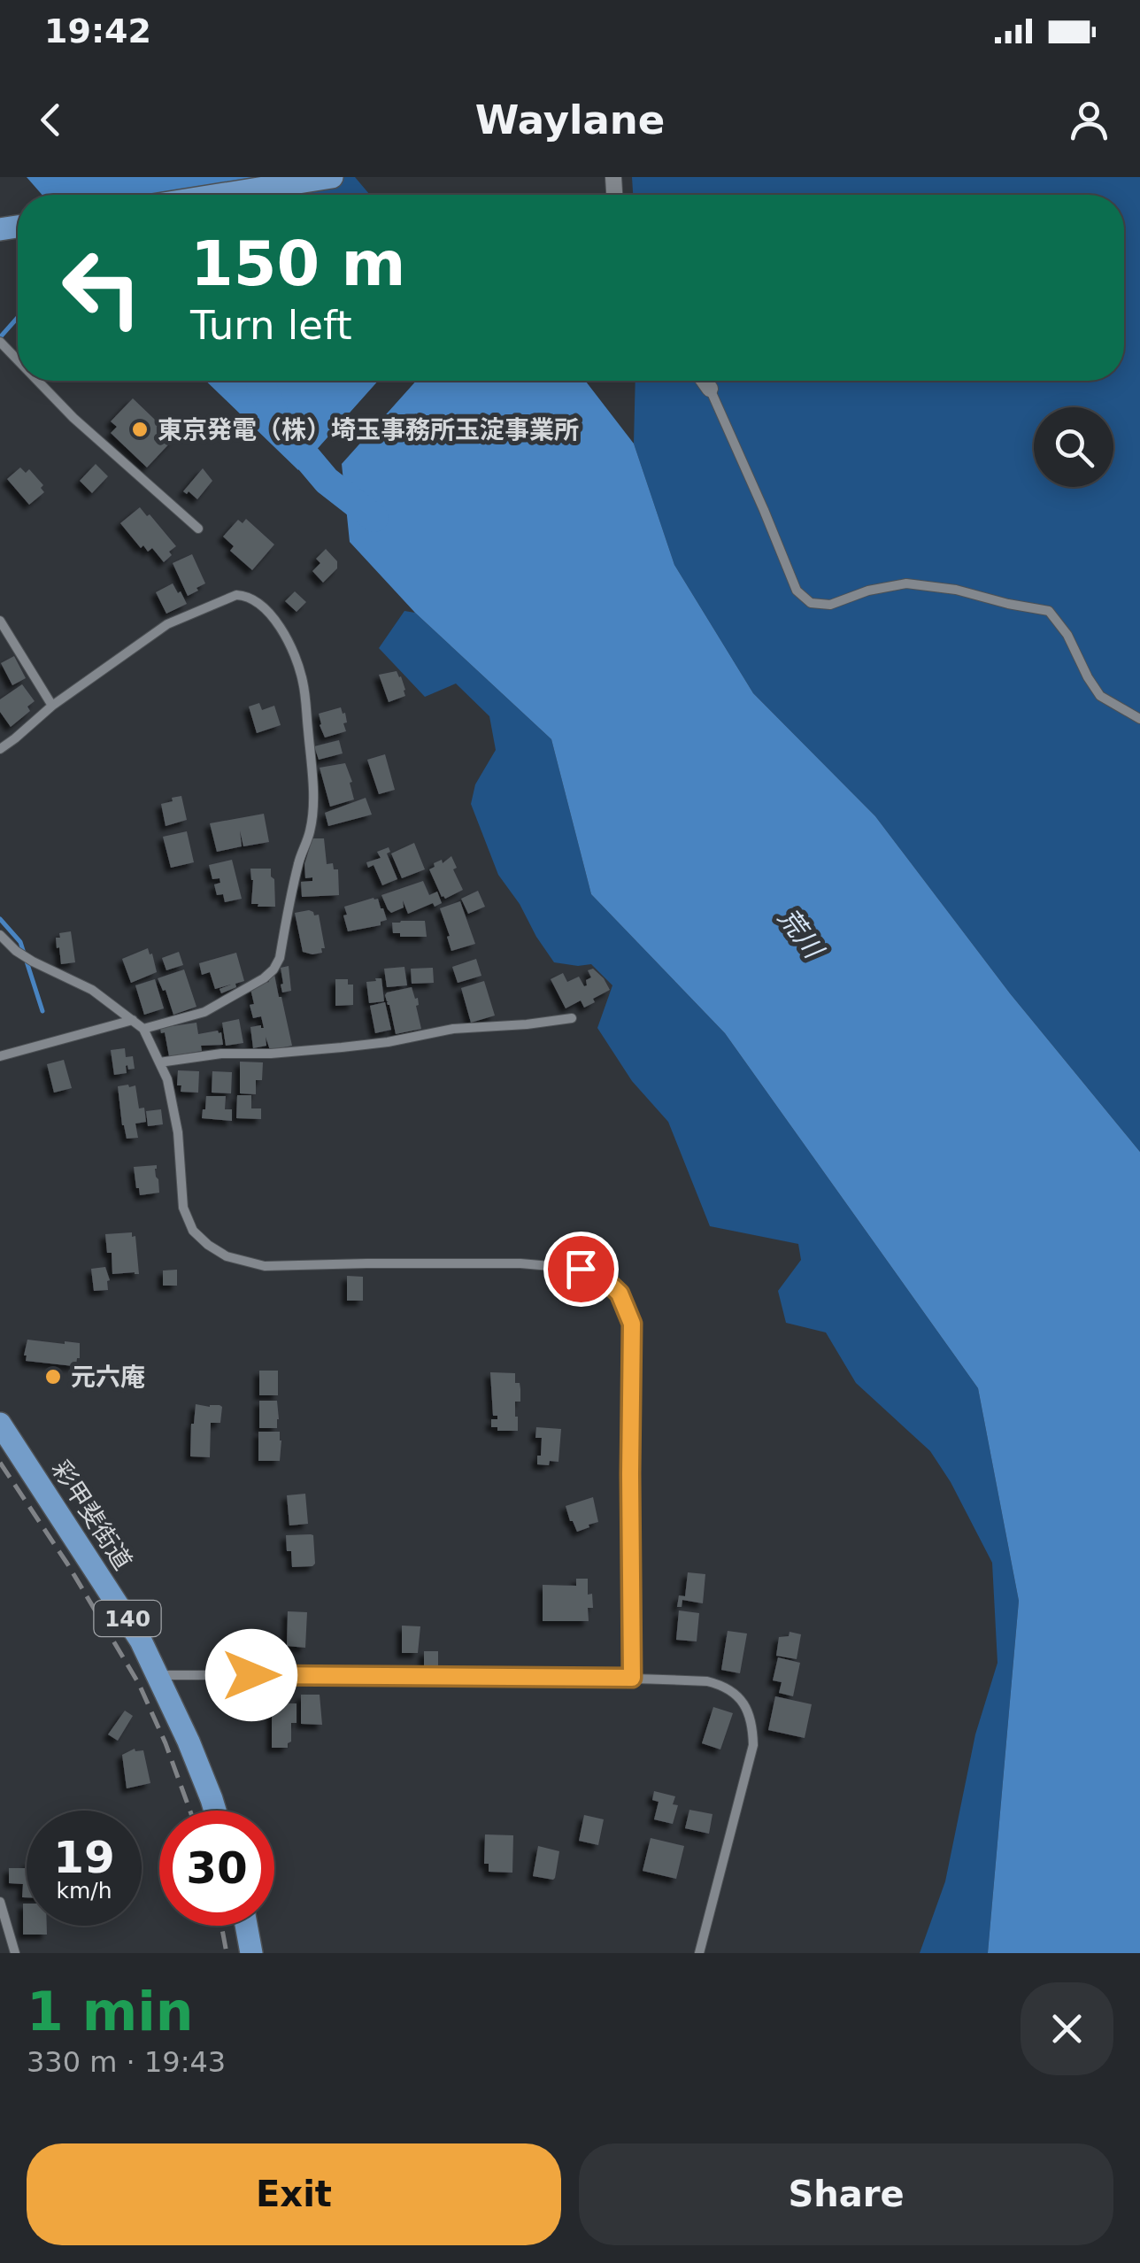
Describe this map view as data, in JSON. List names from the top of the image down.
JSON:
{
  "streets": {
    "highway": ["彩甲斐街道", "140"]
  },
  "water": ["荒川"],
  "places": ["東京発電（株）埼玉事務所玉淀事業所", "元六庵"],
  "page": {
    "status": "19:42",
    "header": "Waylane",
    "turn": ["150 m", "Turn left"],
    "speed": "19 km/h",
    "limit": "30",
    "heading": ["1 min", "330 m · 19:43"],
    "buttons": ["Exit", "Share"]
  }
}
